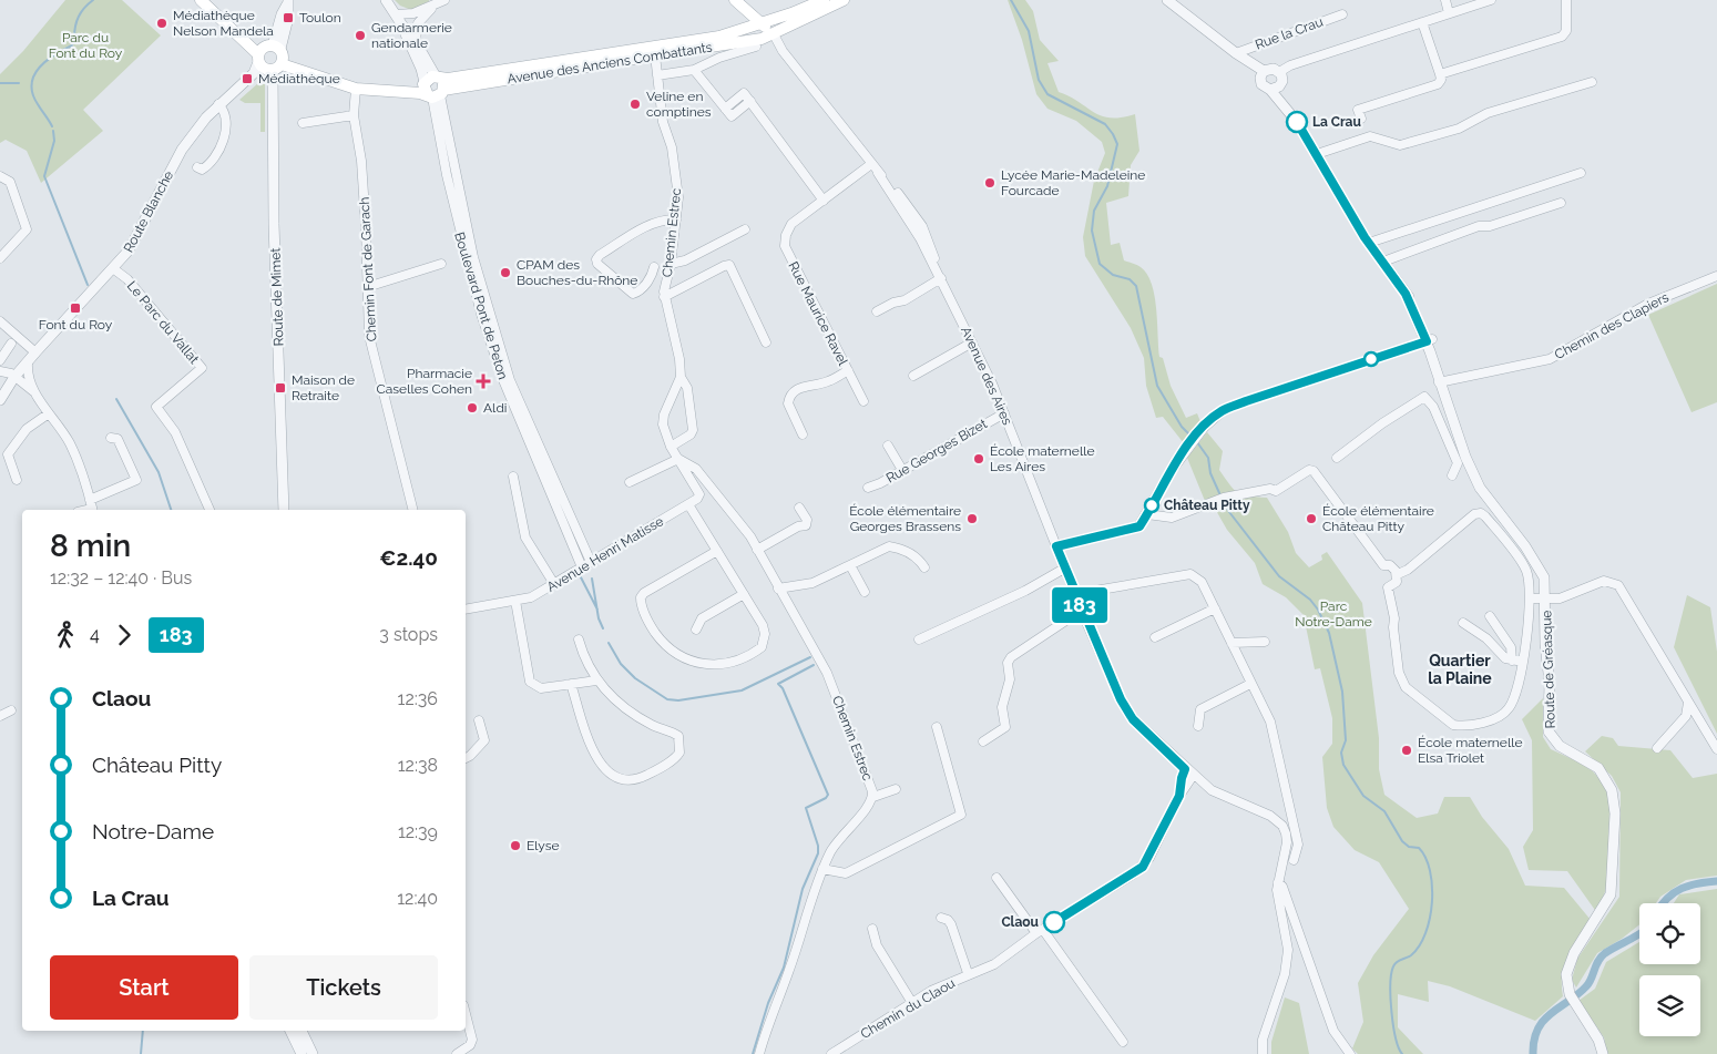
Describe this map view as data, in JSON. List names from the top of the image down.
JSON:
{
  "streets": {
    "main road": ["Avenue des Anciens Combattants"],
    "street": [
      "Rue la Crau",
      "Route Blanche",
      "Chemin Estrec",
      "Chemin Font de Garach",
      "Route de Mimet",
      "Boulevard Pont de Peton",
      "Rue Maurice Ravel",
      "Le Parc du Vallat",
      "Chemin des Clapiers",
      "Avenue des Aires",
      "Rue Georges Bizet",
      "Avenue Henri Matisse",
      "Route de Gréasque",
      "Chemin du Claou"
    ]
  },
  "crossings": [
    ["Avenue des Anciens Combattants", "Chemin Estrec"],
    ["Avenue des Anciens Combattants", "Boulevard Pont de Peton"],
    ["Avenue des Anciens Combattants", "Avenue des Aires"],
    ["Route Blanche", "Route de Mimet"],
    ["Route Blanche", "Le Parc du Vallat"],
    ["Boulevard Pont de Peton", "Avenue Henri Matisse"],
    ["Rue Maurice Ravel", "Avenue des Aires"],
    ["Chemin des Clapiers", "Route de Gréasque"],
    ["Avenue des Aires", "Rue Georges Bizet"],
    ["Avenue des Aires", "Chemin du Claou"]
  ],
  "districts": ["Quartier la Plaine"],
  "parks": ["Parc du Font du Roy", "Parc Notre-Dame"],
  "places": {
    "transit": [
      "Toulon",
      "Médiathèque",
      "Font du Roy",
      "Maison de Retraite"
    ],
    "other": [
      "Médiathèque Nelson Mandela",
      "Gendarmerie nationale",
      "Veline en comptines",
      "La Crau",
      "Lycée Marie-Madeleine Fourcade",
      "CPAM des Bouches-du-Rhône",
      "Aldi",
      "École maternelle Les Aires",
      "Château Pitty",
      "École élémentaire Georges Brassens",
      "École élémentaire Château Pitty",
      "École maternelle Elsa Triolet",
      "Elyse",
      "Claou"
    ],
    "health": ["Pharmacie Caselles Cohen"]
  },
  "lines": ["bus line 183"],
  "page": {
    "on_map": "183",
    "heading": ["8 min", "12:32 – 12:40 · Bus", "€2.40"],
    "legs": ["4", "183", "3 stops"],
    "list": [
      {
        "name": "Claou",
        "value": "12:36"
      },
      {
        "name": "Château Pitty",
        "value": "12:38"
      },
      {
        "name": "Notre-Dame",
        "value": "12:39"
      },
      {
        "name": "La Crau",
        "value": "12:40"
      }
    ],
    "buttons": ["Start", "Tickets"]
  }
}
